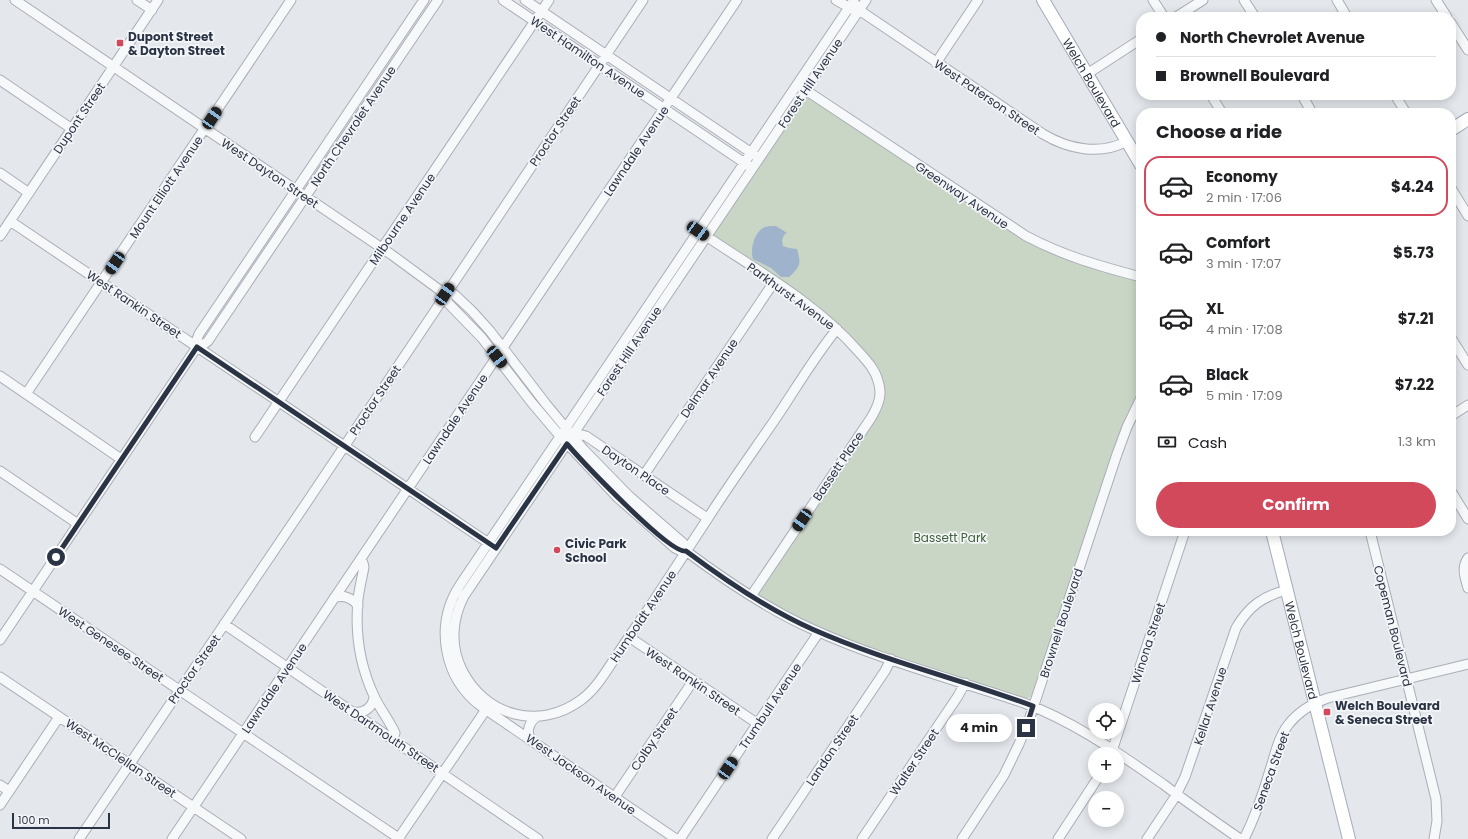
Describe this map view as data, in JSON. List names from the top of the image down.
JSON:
{
  "streets": {
    "main road": ["Welch Boulevard"],
    "street": [
      "West Hamilton Avenue",
      "Forest Hill Avenue",
      "West Paterson Street",
      "Dupont Street",
      "North Chevrolet Avenue",
      "Proctor Street",
      "Lawndale Avenue",
      "West Dayton Street",
      "Mount Elliott Avenue",
      "Greenway Avenue",
      "Milbourne Avenue",
      "Parkhurst Avenue",
      "West Rankin Street",
      "Delmar Avenue",
      "Bassett Place",
      "Dayton Place",
      "Humboldt Avenue",
      "Brownell Boulevard",
      "Copeman Boulevard",
      "Winona Street",
      "West Genesee Street",
      "Trumbull Avenue",
      "Kellar Avenue",
      "West Dartmouth Street",
      "Colby Street",
      "Landon Street",
      "West McClellan Street",
      "Walter Street",
      "Seneca Street",
      "West Jackson Avenue"
    ]
  },
  "crossings": [
    ["West Hamilton Avenue", "Forest Hill Avenue"],
    ["West Hamilton Avenue", "Proctor Street"],
    ["West Hamilton Avenue", "Lawndale Avenue"],
    ["West Hamilton Avenue", "Milbourne Avenue"],
    ["Welch Boulevard", "West Paterson Street"],
    ["Welch Boulevard", "Kellar Avenue"],
    ["Welch Boulevard", "Seneca Street"],
    ["Forest Hill Avenue", "West Paterson Street"],
    ["Forest Hill Avenue", "West Dayton Street"],
    ["Forest Hill Avenue", "Greenway Avenue"],
    ["Forest Hill Avenue", "Parkhurst Avenue"],
    ["Forest Hill Avenue", "West Rankin Street"],
    ["Forest Hill Avenue", "Dayton Place"],
    ["Forest Hill Avenue", "Humboldt Avenue"],
    ["Forest Hill Avenue", "West Jackson Avenue"],
    ["Dupont Street", "West Dayton Street"],
    ["Dupont Street", "West Rankin Street"],
    ["North Chevrolet Avenue", "West Dayton Street"],
    ["North Chevrolet Avenue", "West Rankin Street"],
    ["North Chevrolet Avenue", "West Genesee Street"],
    ["Proctor Street", "West Dayton Street"],
    ["Proctor Street", "West Rankin Street"],
    ["Proctor Street", "West Genesee Street"],
    ["Proctor Street", "West Dartmouth Street"],
    ["Proctor Street", "West McClellan Street"],
    ["Lawndale Avenue", "West Dayton Street"],
    ["Lawndale Avenue", "West Rankin Street"],
    ["Lawndale Avenue", "West Genesee Street"],
    ["Lawndale Avenue", "West Dartmouth Street"],
    ["Lawndale Avenue", "West McClellan Street"],
    ["West Dayton Street", "Mount Elliott Avenue"],
    ["West Dayton Street", "Milbourne Avenue"],
    ["West Dayton Street", "Bassett Place"],
    ["West Dayton Street", "Dayton Place"],
    ["West Dayton Street", "Humboldt Avenue"],
    ["West Dayton Street", "Brownell Boulevard"],
    ["West Dayton Street", "Trumbull Avenue"],
    ["West Dayton Street", "Kellar Avenue"],
    ["West Dayton Street", "Landon Street"],
    ["West Dayton Street", "Walter Street"],
    ["Mount Elliott Avenue", "West Rankin Street"],
    ["Milbourne Avenue", "West Rankin Street"],
    ["Parkhurst Avenue", "Delmar Avenue"],
    ["Parkhurst Avenue", "Bassett Place"],
    ["Parkhurst Avenue", "Humboldt Avenue"],
    ["West Rankin Street", "Humboldt Avenue"],
    ["West Rankin Street", "Trumbull Avenue"],
    ["West Rankin Street", "Colby Street"],
    ["Delmar Avenue", "Dayton Place"],
    ["Dayton Place", "Humboldt Avenue"],
    ["Humboldt Avenue", "West Jackson Avenue"],
    ["Copeman Boulevard", "Seneca Street"],
    ["Colby Street", "West Jackson Avenue"]
  ],
  "parks": ["Bassett Park"],
  "places": {
    "transit": ["Dupont Street & Dayton Street", "Welch Boulevard & Seneca Street"],
    "other": ["Civic Park School"]
  },
  "scale_bar": "100 m",
  "page": {
    "banner": ["North Chevrolet Avenue", "Brownell Boulevard"],
    "heading": "Choose a ride",
    "list": [
      {
        "name": "Economy",
        "note": "2 min · 17:06",
        "value": "$4.24"
      },
      {
        "name": "Comfort",
        "note": "3 min · 17:07",
        "value": "$5.73"
      },
      {
        "name": "XL",
        "note": "4 min · 17:08",
        "value": "$7.21"
      },
      {
        "name": "Black",
        "note": "5 min · 17:09",
        "value": "$7.22"
      }
    ],
    "pay": ["Cash", "1.3 km"],
    "buttons": "Confirm",
    "map_buttons": ["+", "−"],
    "bubble": "4 min",
    "scale": "100 m"
  }
}
